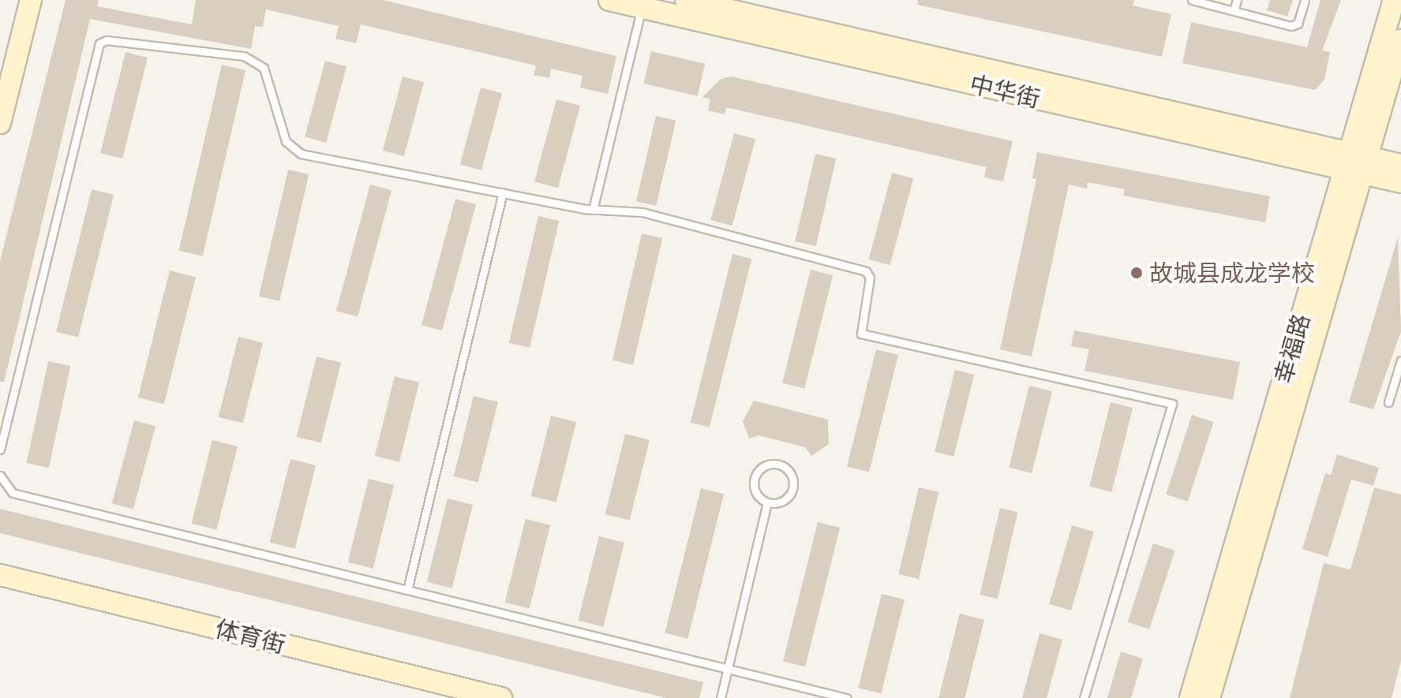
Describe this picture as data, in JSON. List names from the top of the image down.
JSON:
{
  "streets": {
    "street": ["中华街", "幸福路", "体育街"]
  },
  "crossings": [
    ["中华街", "幸福路"]
  ],
  "places": ["故城县成龙学校"]
}
